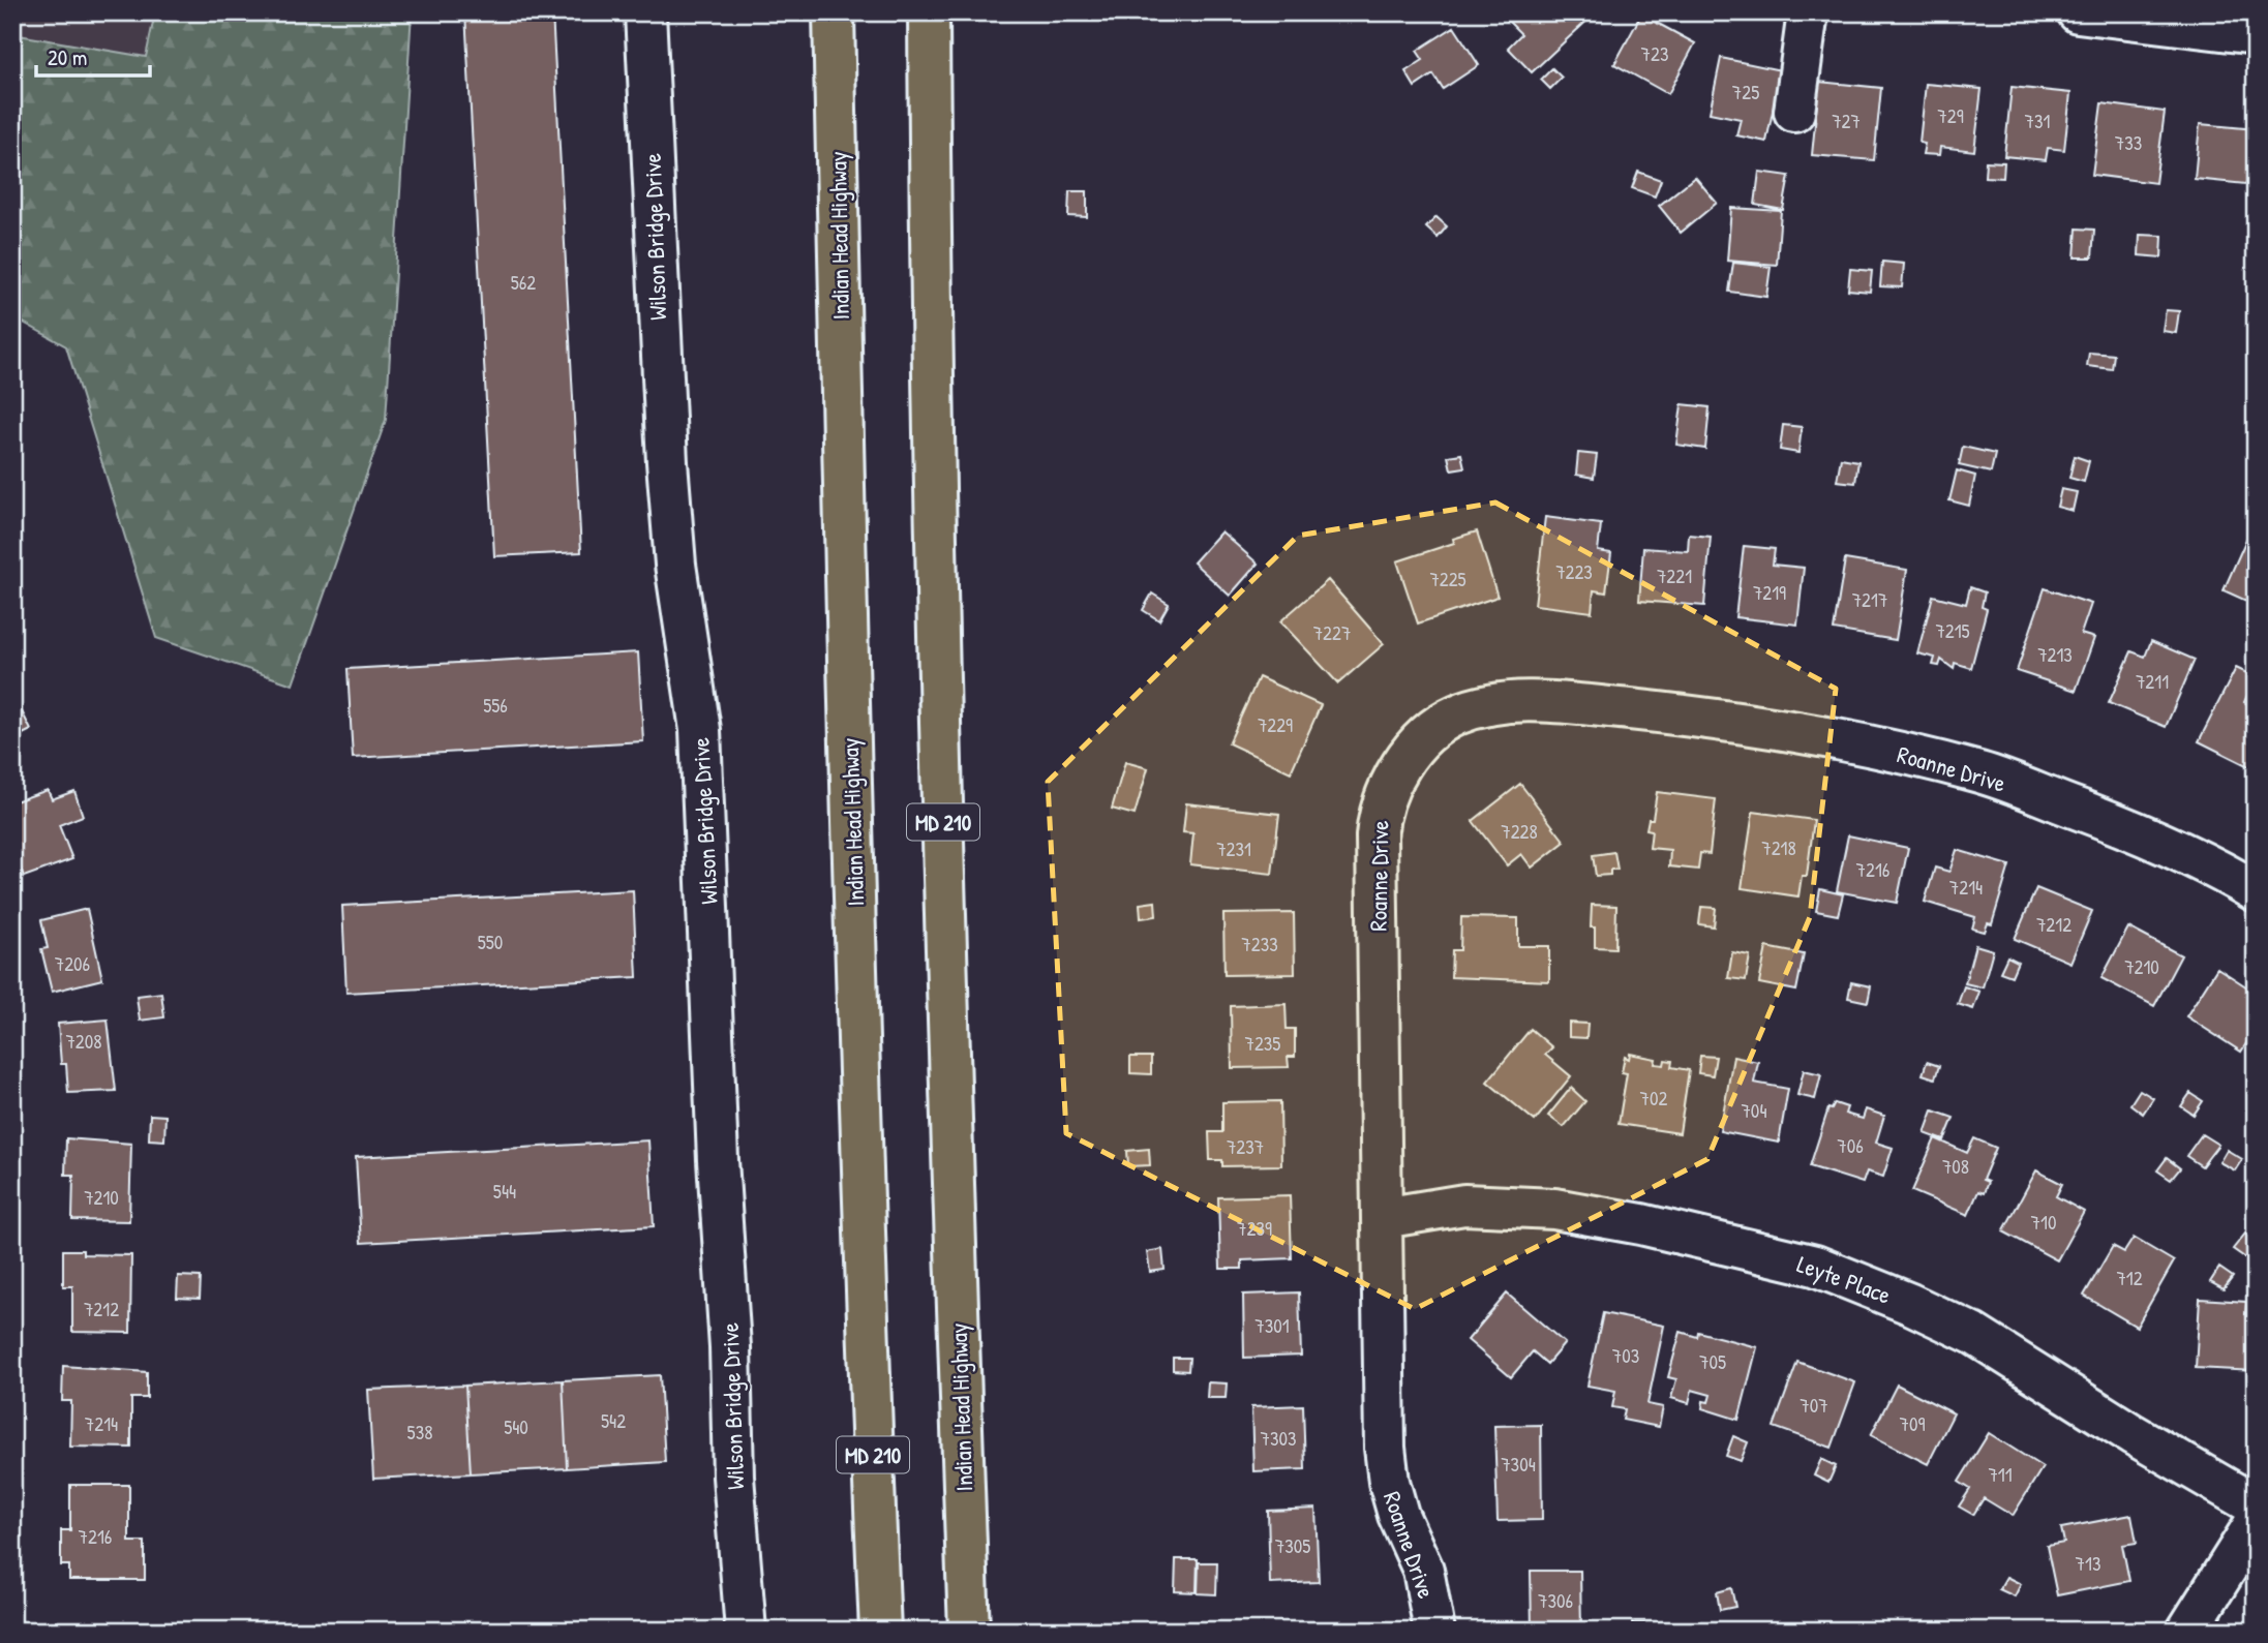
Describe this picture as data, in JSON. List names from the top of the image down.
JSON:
{
  "streets": {
    "highway": ["Indian Head Highway", "MD 210"],
    "street": ["Wilson Bridge Drive", "Roanne Drive", "Leyte Place"]
  },
  "crossings": [
    ["Roanne Drive", "Leyte Place"]
  ],
  "house_numbers": [
    "723",
    "725",
    "729",
    "727",
    "731",
    "733",
    "562",
    "7223",
    "7221",
    "7225",
    "7219",
    "7217",
    "7215",
    "7227",
    "7213",
    "7211",
    "556",
    "7229",
    "7228",
    "7218",
    "7231",
    "7216",
    "7214",
    "7212",
    "550",
    "7233",
    "7206",
    "7210",
    "7208",
    "7235",
    "702",
    "704",
    "706",
    "7237",
    "708",
    "544",
    "7210",
    "710",
    "7239",
    "712",
    "7212",
    "7301",
    "703",
    "705",
    "707",
    "542",
    "7214",
    "709",
    "540",
    "538",
    "7303",
    "7304",
    "711",
    "7216",
    "7305",
    "713",
    "7306"
  ],
  "scale_bar": "20 m"
}
